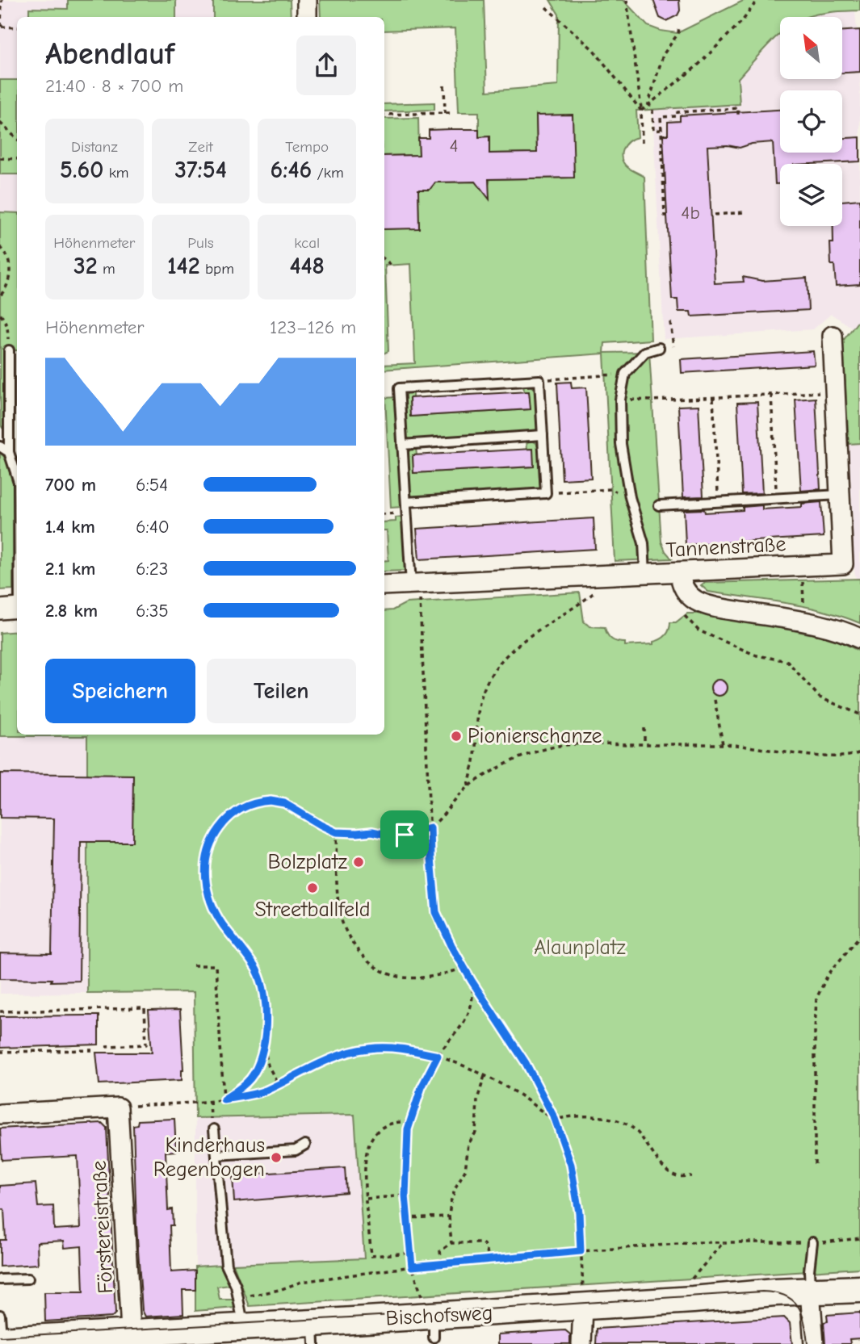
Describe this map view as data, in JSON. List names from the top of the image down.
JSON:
{
  "streets": {
    "street": ["Tannenstraße", "Förstereistraße", "Bischofsweg"]
  },
  "crossings": [
    ["Förstereistraße", "Bischofsweg"]
  ],
  "parks": ["Alaunplatz"],
  "places": [
    "Pionierschanze",
    "Bolzplatz",
    "Streetballfeld",
    "Kinderhaus Regenbogen"
  ],
  "house_numbers": ["4", "4b"],
  "north": "top left",
  "page": {
    "heading": ["Abendlauf", "21:40 · 8 × 700 m"],
    "stats": [
      ["Distanz", "5.60 km"],
      ["Zeit", "37:54"],
      ["Tempo", "6:46 /km"],
      ["Höhenmeter", "32 m"],
      ["Puls", "142 bpm"],
      ["kcal", "448"]
    ],
    "chart": ["Höhenmeter", "123–126 m"],
    "list": [
      {
        "name": "700 m",
        "note": "6:54"
      },
      {
        "name": "1.4 km",
        "note": "6:40"
      },
      {
        "name": "2.1 km",
        "note": "6:23"
      },
      {
        "name": "2.8 km",
        "note": "6:35"
      }
    ],
    "buttons": ["Speichern", "Teilen"]
  }
}
